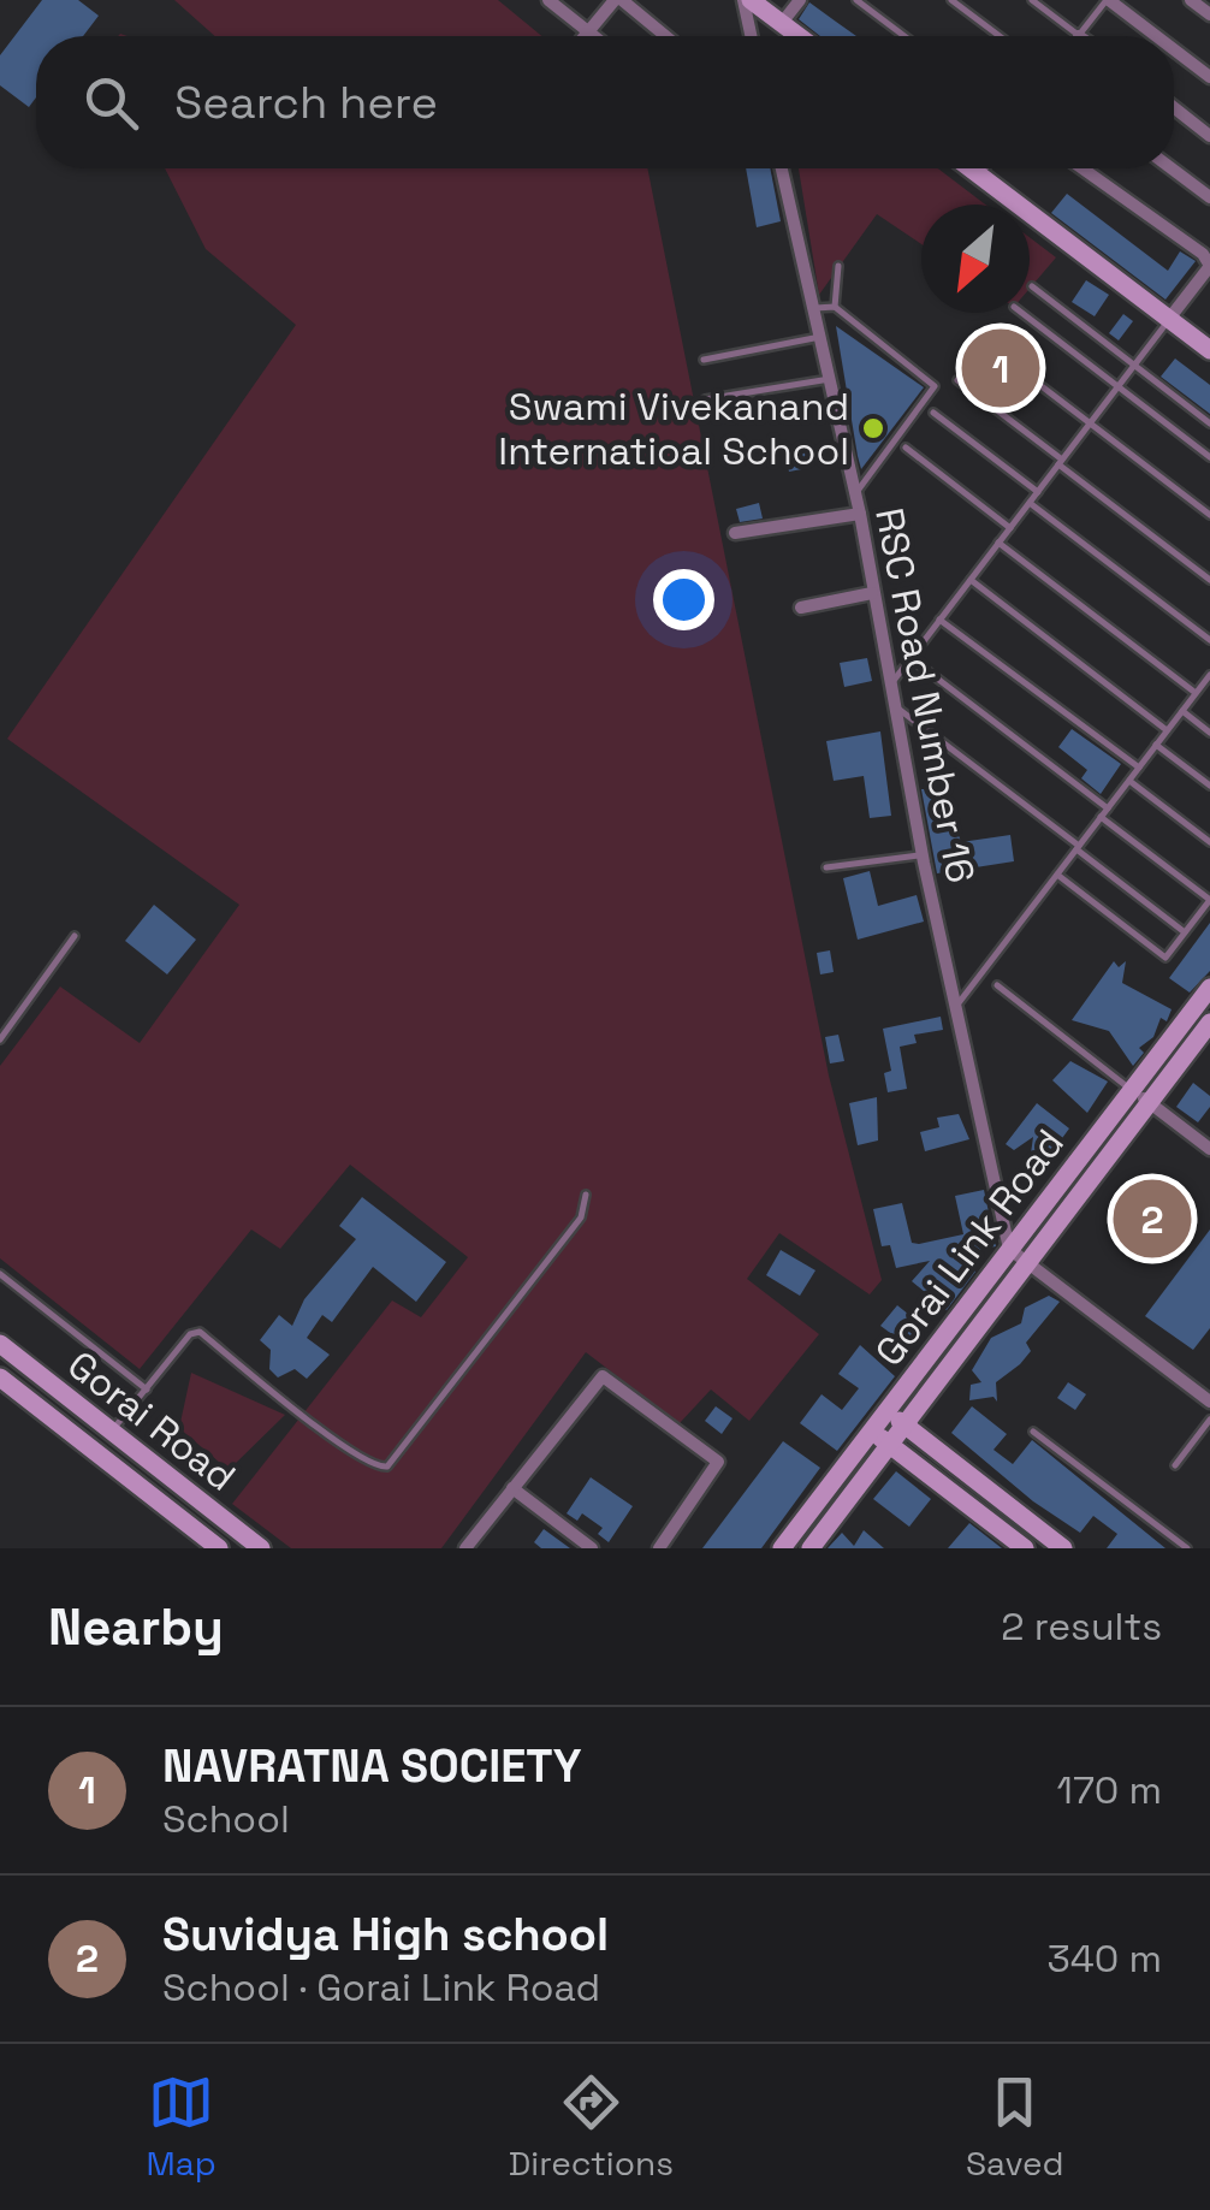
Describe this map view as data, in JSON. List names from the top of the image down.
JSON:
{
  "streets": {
    "main road": ["Gorai Link Road", "Gorai Road"],
    "street": ["RSC Road Number 16"]
  },
  "crossings": [
    ["RSC Road Number 16", "Gorai Link Road"]
  ],
  "places": ["Swami Vivekanand Internatioal School"],
  "north": "bottom left",
  "page": {
    "search": "Search here",
    "pins": ["1", "2"],
    "heading": ["Nearby", "2 results"],
    "list": [
      {
        "mark": "1",
        "name": "NAVRATNA SOCIETY",
        "note": "School",
        "value": "170 m"
      },
      {
        "mark": "2",
        "name": "Suvidya High school",
        "note": "School · Gorai Link Road",
        "value": "340 m"
      }
    ],
    "nav": ["Map", "Directions", "Saved"]
  }
}
